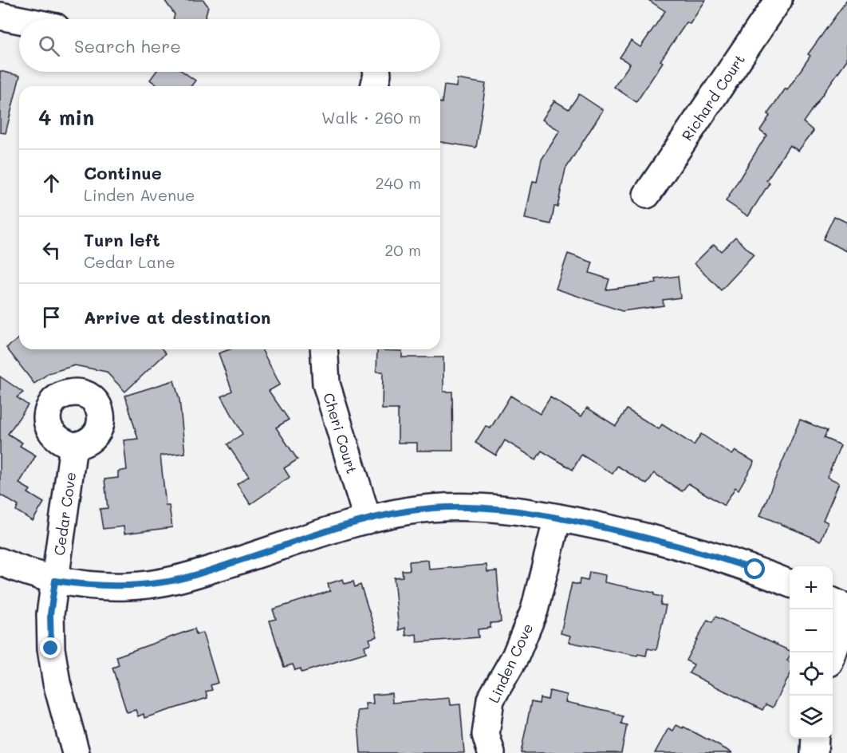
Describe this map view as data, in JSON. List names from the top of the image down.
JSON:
{
  "streets": {
    "street": [
      "Richard Court",
      "Cheri Court",
      "Cedar Cove",
      "Linden Cove"
    ]
  },
  "page": {
    "search": "Search here",
    "heading": ["4 min", "Walk · 260 m"],
    "list": [
      ["Continue", "Linden Avenue", "240 m"],
      ["Turn left", "Cedar Lane", "20 m"],
      "Arrive at destination"
    ],
    "map_buttons": ["+", "−"]
  }
}
